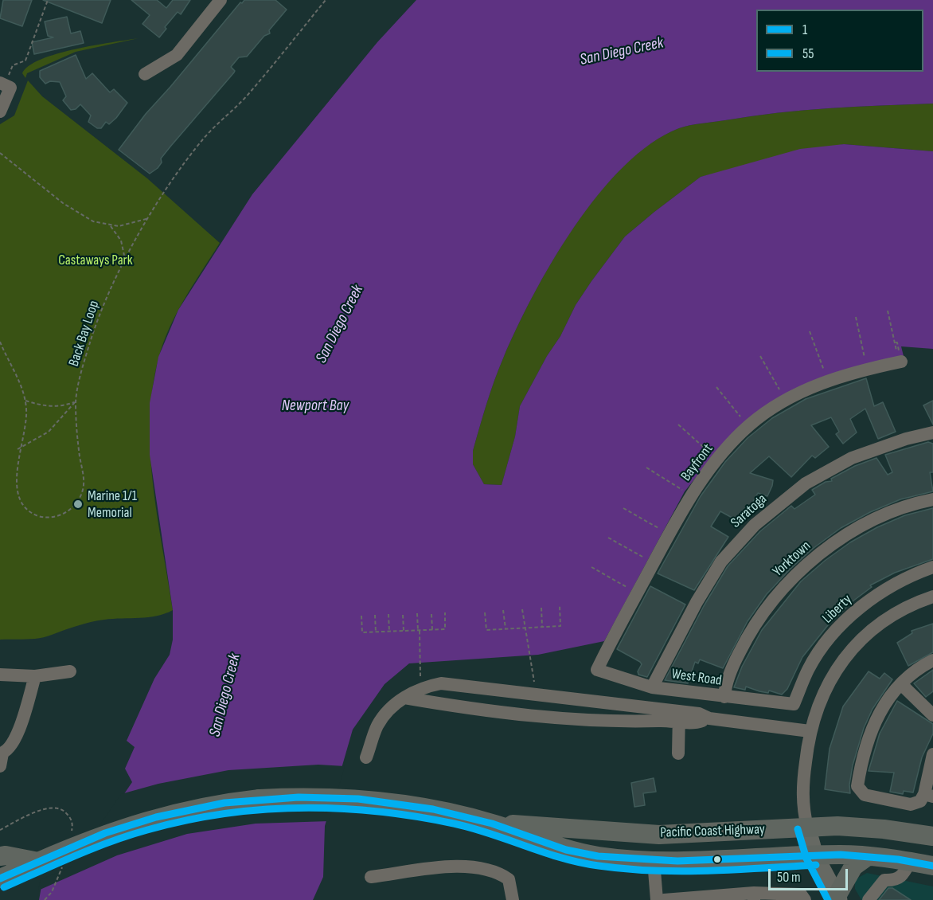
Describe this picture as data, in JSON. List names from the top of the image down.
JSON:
{
  "streets": {
    "highway": ["Pacific Coast Highway"],
    "street": [
      "Bayfront",
      "Saratoga",
      "Yorktown",
      "Liberty",
      "West Road"
    ],
    "path": ["Back Bay Loop"]
  },
  "crossings": [
    ["Bayfront", "West Road"],
    ["Saratoga", "West Road"],
    ["Yorktown", "West Road"],
    ["Liberty", "West Road"]
  ],
  "water": ["San Diego Creek", "Newport Bay"],
  "parks": ["Castaways Park"],
  "places": ["Marine 1/1 Memorial"],
  "lines": ["transit line 1", "transit line 55"],
  "legend": ["1", "55"],
  "scale_bar": "50 m"
}
